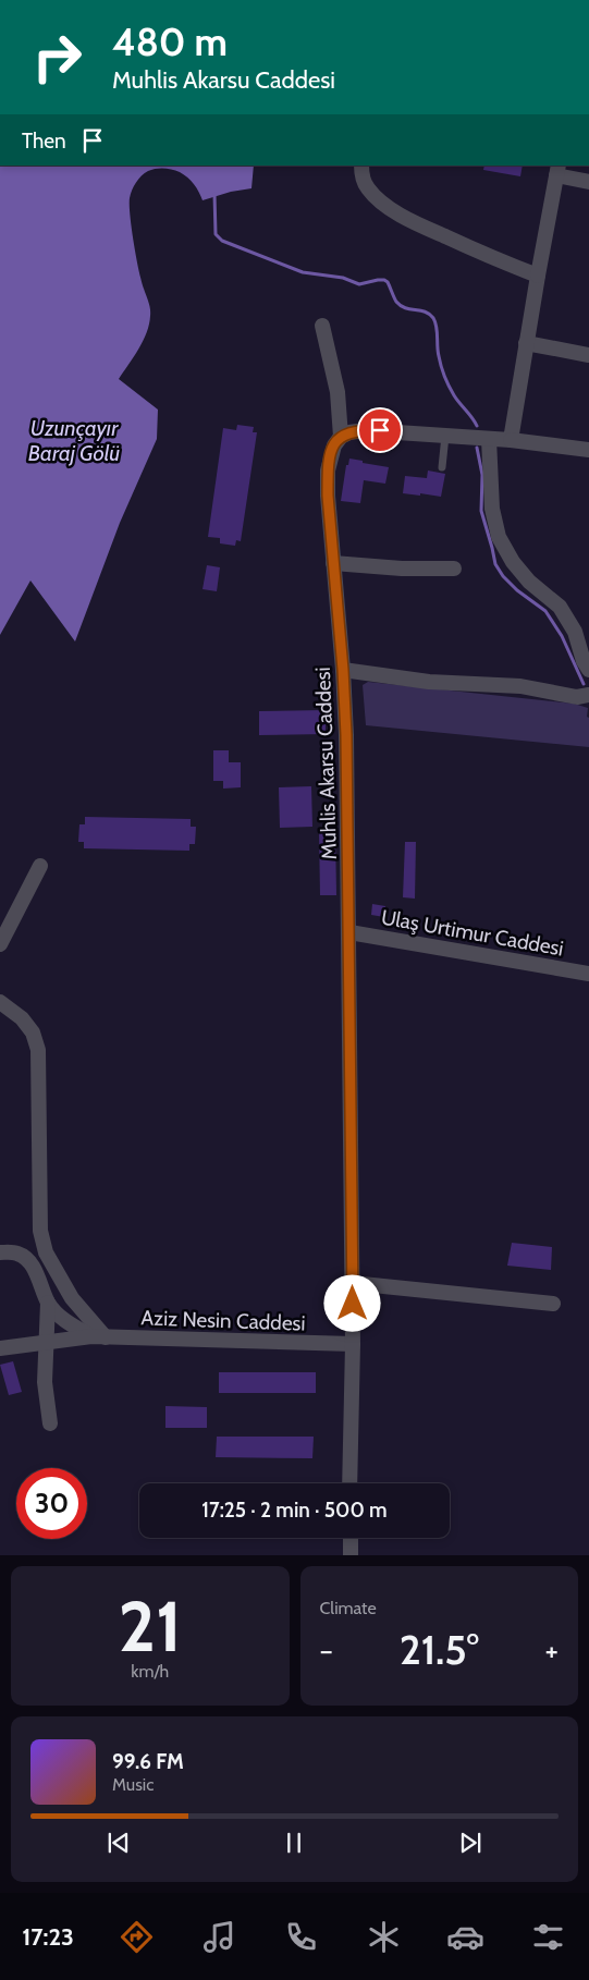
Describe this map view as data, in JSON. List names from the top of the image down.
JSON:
{
  "streets": {
    "street": ["Muhlis Akarsu Caddesi", "Ulaş Urtimur Caddesi", "Aziz Nesin Caddesi"]
  },
  "crossings": [
    ["Muhlis Akarsu Caddesi", "Ulaş Urtimur Caddesi"],
    ["Muhlis Akarsu Caddesi", "Aziz Nesin Caddesi"]
  ],
  "water": ["Uzunçayır Baraj Gölü"],
  "page": {
    "turn": ["480 m", "Muhlis Akarsu Caddesi"],
    "then": "Then",
    "limit": "30",
    "trip": "17:25 · 2 min · 500 m",
    "tile": [
      ["21", "km/h"],
      "Climate"
    ],
    "heat": ["−", "21.5°", "+"],
    "song": ["99.6 FM", "Music"],
    "tabs": "17:23"
  }
}
